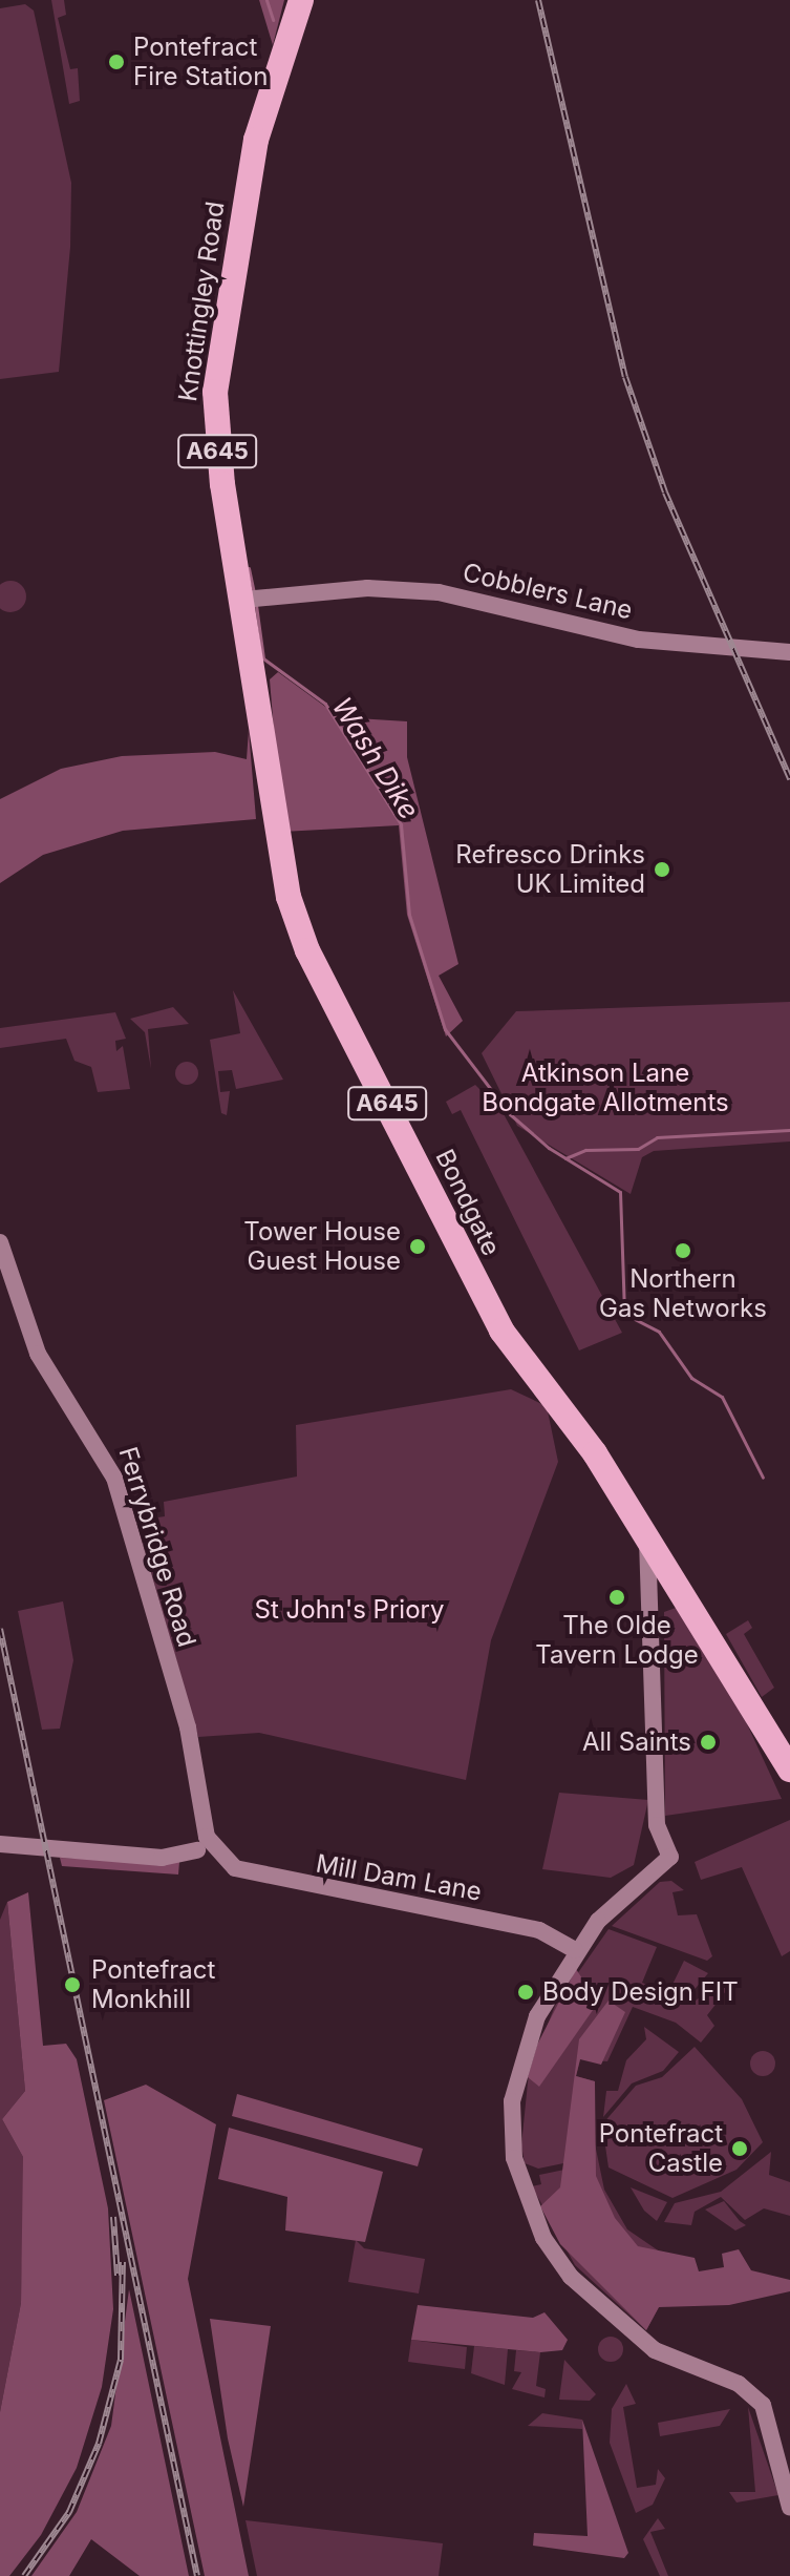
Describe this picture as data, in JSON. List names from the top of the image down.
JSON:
{
  "streets": {
    "highway": ["Knottingley Road", "A645", "Bondgate"],
    "street": ["Cobblers Lane", "Ferrybridge Road", "Mill Dam Lane"]
  },
  "crossings": [
    ["Knottingley Road", "Cobblers Lane"],
    ["Knottingley Road", "Bondgate"],
    ["A645", "Bondgate"],
    ["Ferrybridge Road", "Mill Dam Lane"]
  ],
  "water": ["Wash Dike"],
  "parks": ["Atkinson Lane Bondgate Allotments", "St John's Priory"],
  "places": [
    "Pontefract Fire Station",
    "Refresco Drinks UK Limited",
    "Tower House Guest House",
    "Northern Gas Networks",
    "The Olde Tavern Lodge",
    "All Saints",
    "Pontefract Monkhill",
    "Body Design FIT",
    "Pontefract Castle"
  ]
}
